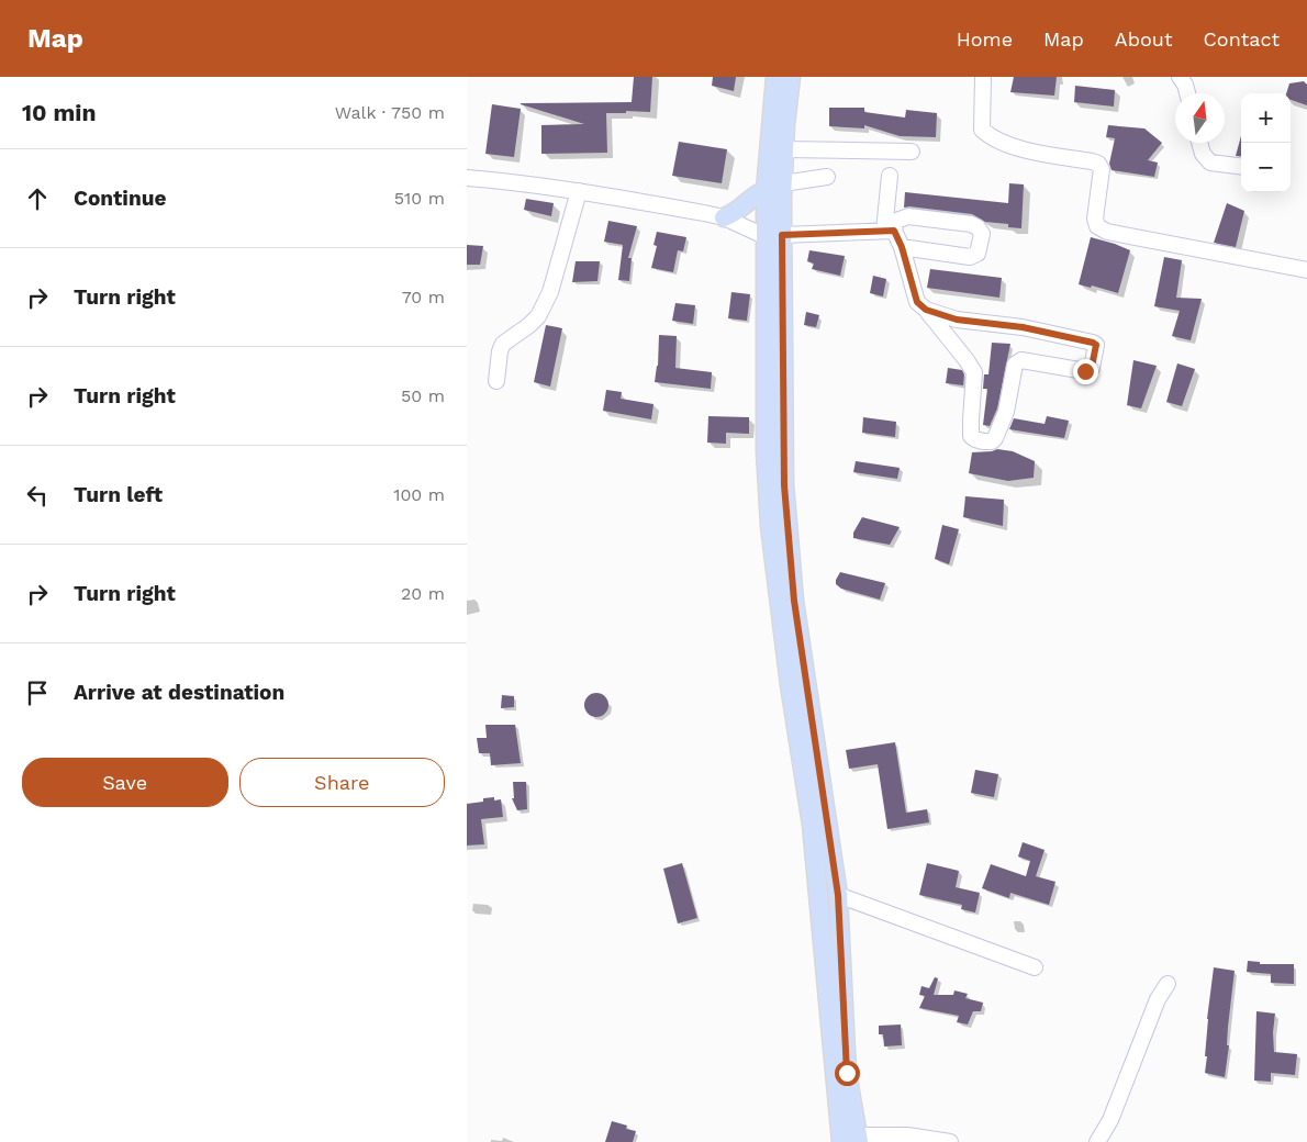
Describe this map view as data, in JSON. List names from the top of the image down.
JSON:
{
  "north": "top",
  "page": {
    "header": "Map",
    "nav": [
      "Home",
      "Map",
      "About",
      "Contact"
    ],
    "heading": ["10 min", "Walk · 750 m"],
    "map_buttons": ["+", "−"],
    "list": [
      ["Continue", "510 m"],
      ["Turn right", "70 m"],
      ["Turn right", "50 m"],
      ["Turn left", "100 m"],
      ["Turn right", "20 m"],
      "Arrive at destination"
    ],
    "buttons": ["Save", "Share"]
  }
}
